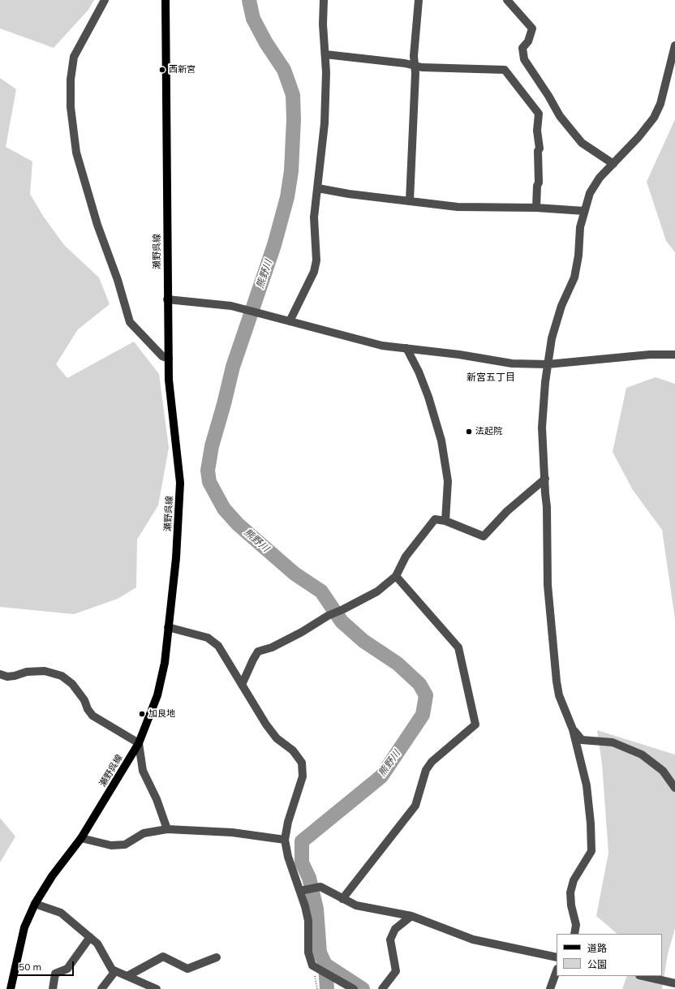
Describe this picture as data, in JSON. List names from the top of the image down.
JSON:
{
  "streets": {
    "main road": ["瀬野呉線"]
  },
  "districts": ["新宮五丁目"],
  "water": ["熊野川"],
  "places": ["西新宮", "法起院", "加良地"],
  "legend": ["道路", "公園"],
  "scale_bar": "50 m"
}
